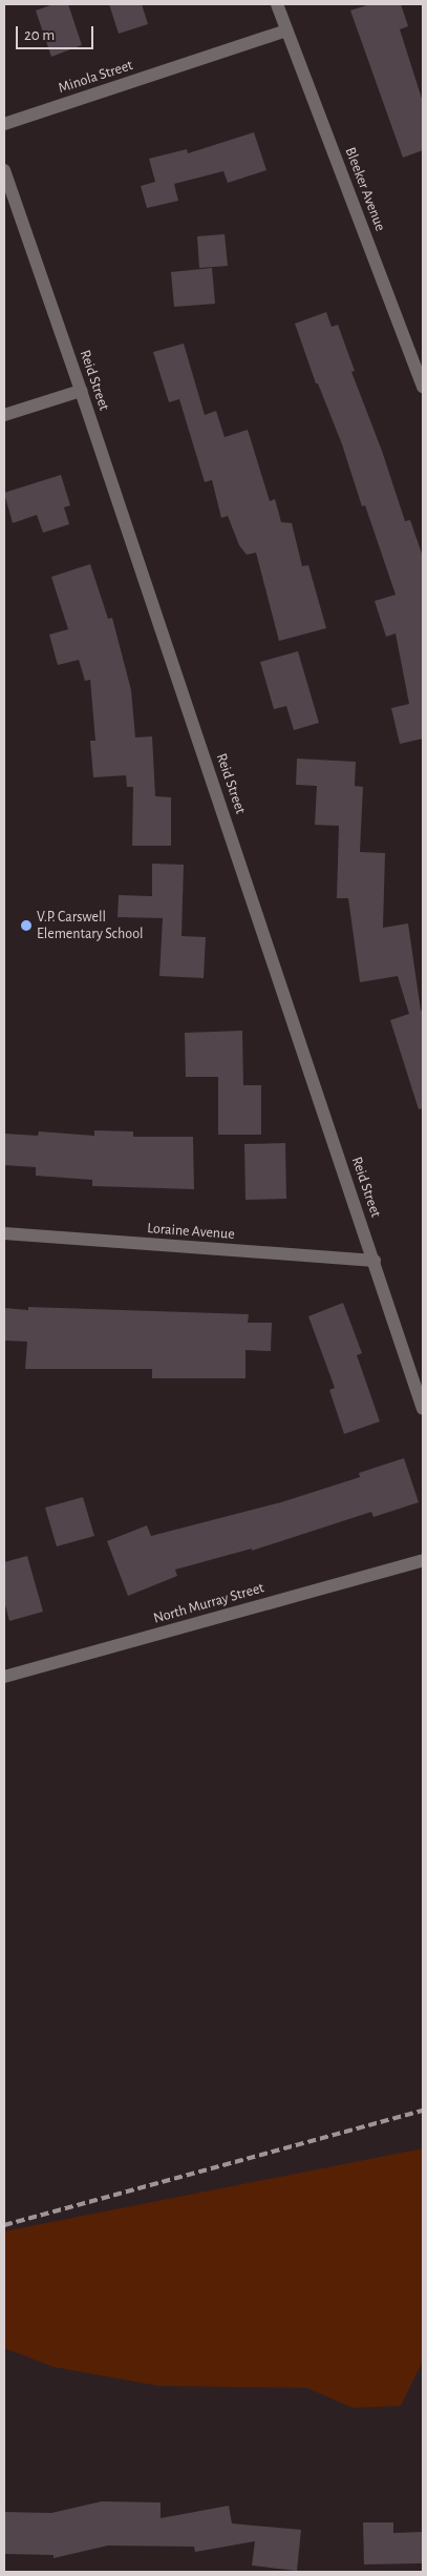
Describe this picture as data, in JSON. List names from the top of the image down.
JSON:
{
  "streets": {
    "street": [
      "Minola Street",
      "Bleeker Avenue",
      "Reid Street",
      "Loraine Avenue",
      "North Murray Street"
    ]
  },
  "crossings": [
    ["Minola Street", "Bleeker Avenue"],
    ["Reid Street", "Loraine Avenue"]
  ],
  "places": ["V.P. Carswell Elementary School"],
  "scale_bar": "20 m"
}
